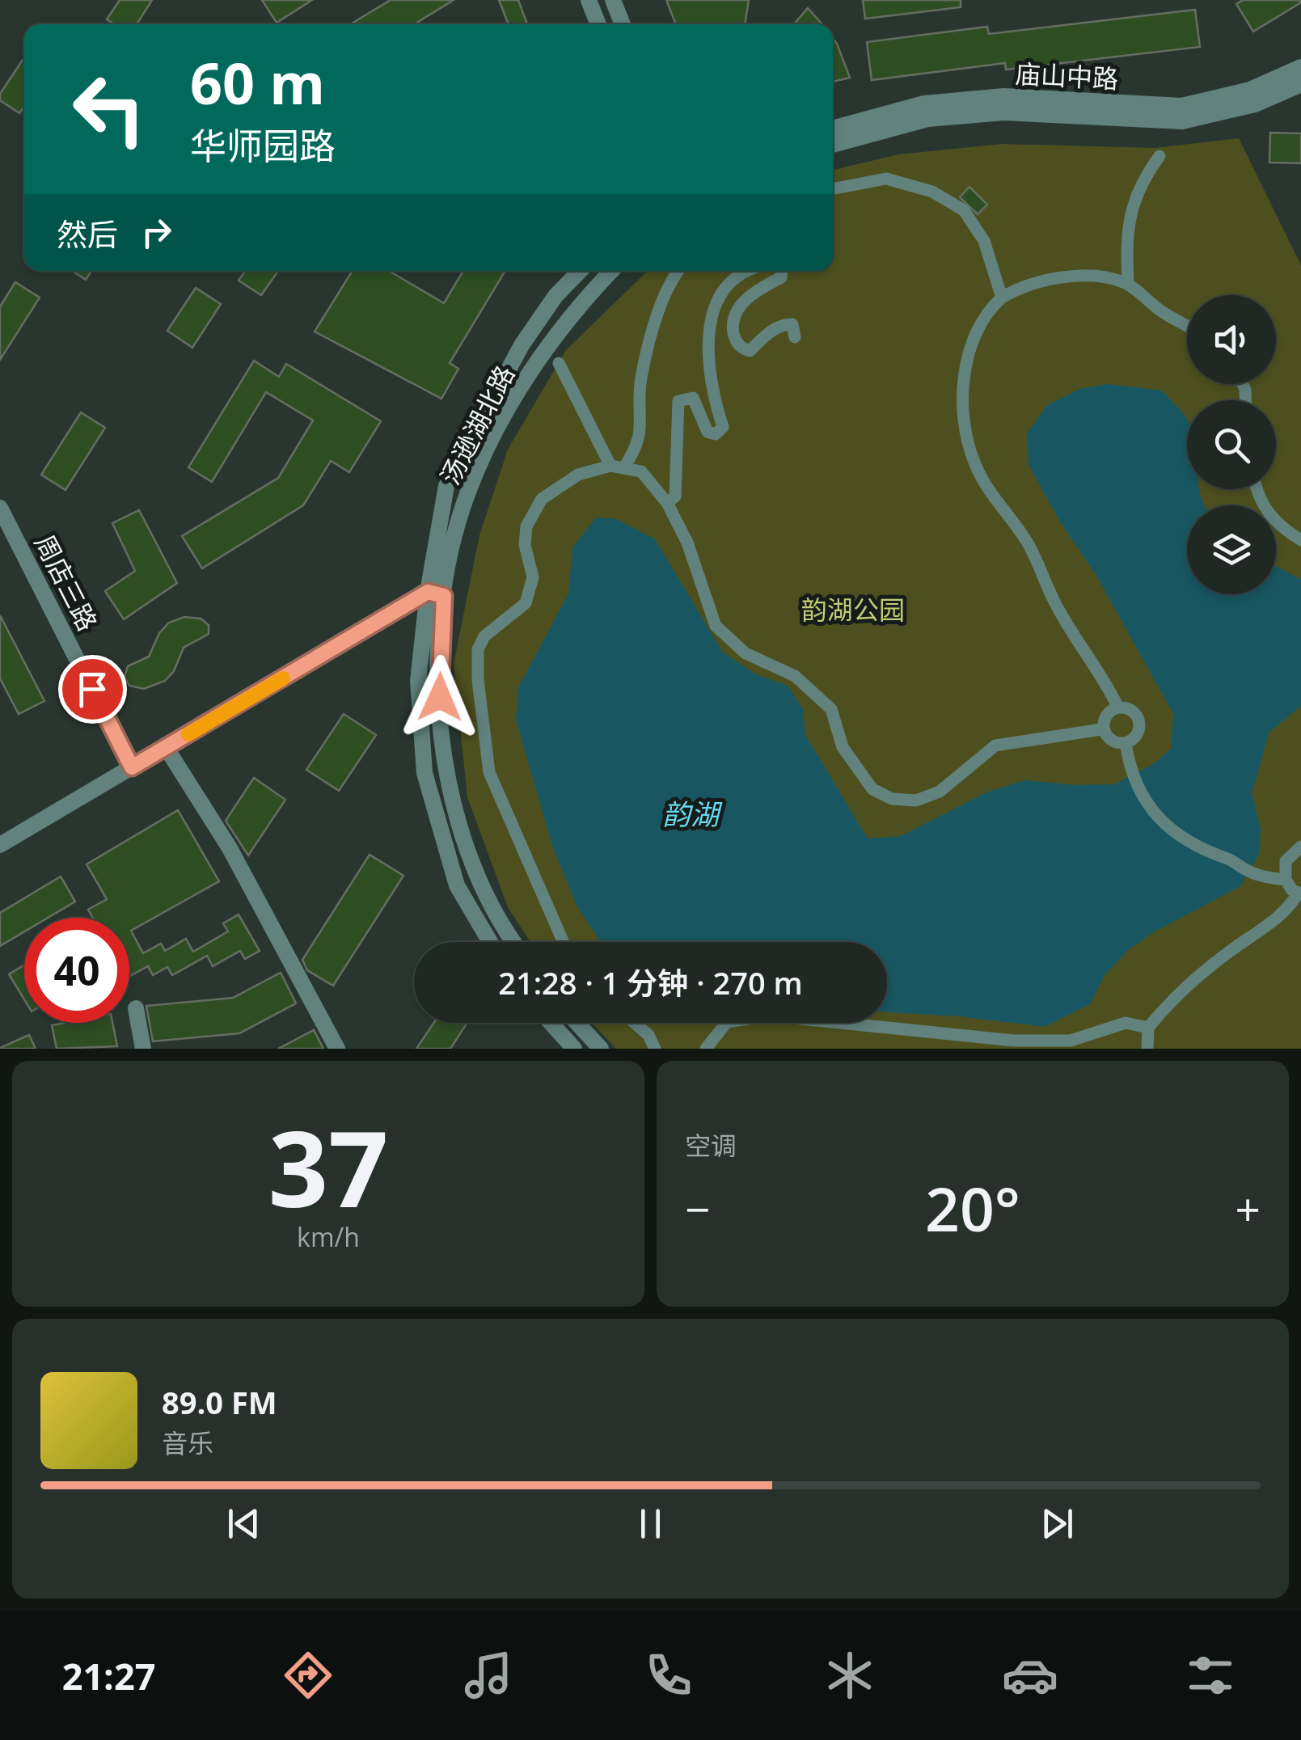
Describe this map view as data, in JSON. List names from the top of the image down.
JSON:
{
  "streets": {
    "street": ["庙山中路", "汤逊湖北路", "周店三路"]
  },
  "water": ["韵湖"],
  "parks": ["韵湖公园"],
  "page": {
    "turn": ["60 m", "华师园路"],
    "then": "然后",
    "limit": "40",
    "trip": "21:28 · 1 分钟 · 270 m",
    "tile": [
      ["37", "km/h"],
      "空调"
    ],
    "heat": ["−", "20°", "+"],
    "song": ["89.0 FM", "音乐"],
    "tabs": "21:27"
  }
}
